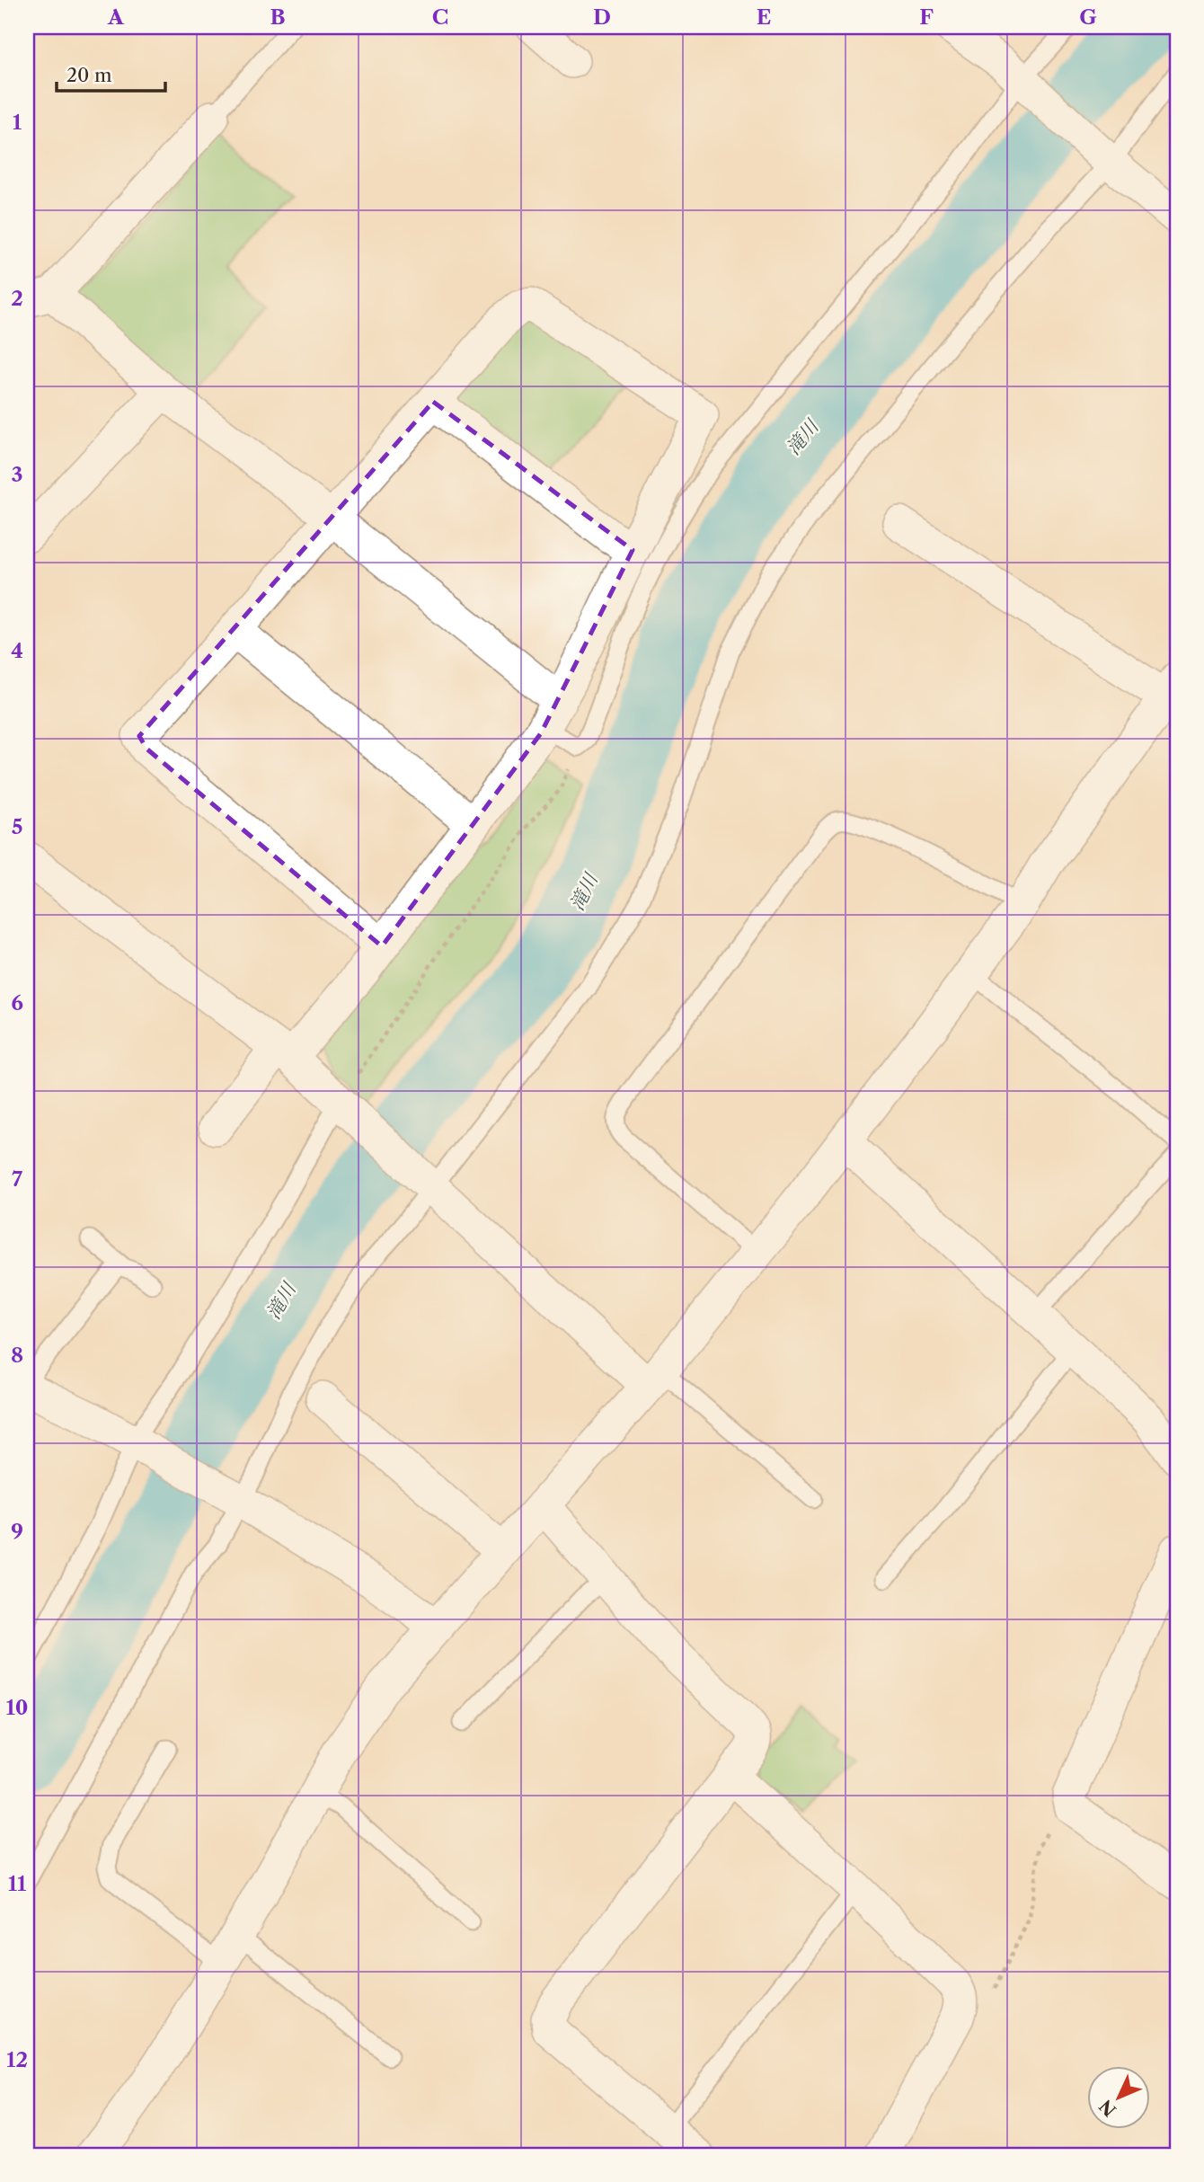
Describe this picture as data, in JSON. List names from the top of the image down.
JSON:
{
  "water": ["滝川"],
  "scale_bar": "20 m",
  "north": "bottom left",
  "grid": {
    "columns": [
      "A",
      "B",
      "C",
      "D",
      "E",
      "F",
      "G"
    ],
    "rows": [
      "1",
      "2",
      "3",
      "4",
      "5",
      "6",
      "7",
      "8",
      "9",
      "10",
      "11",
      "12"
    ]
  }
}
